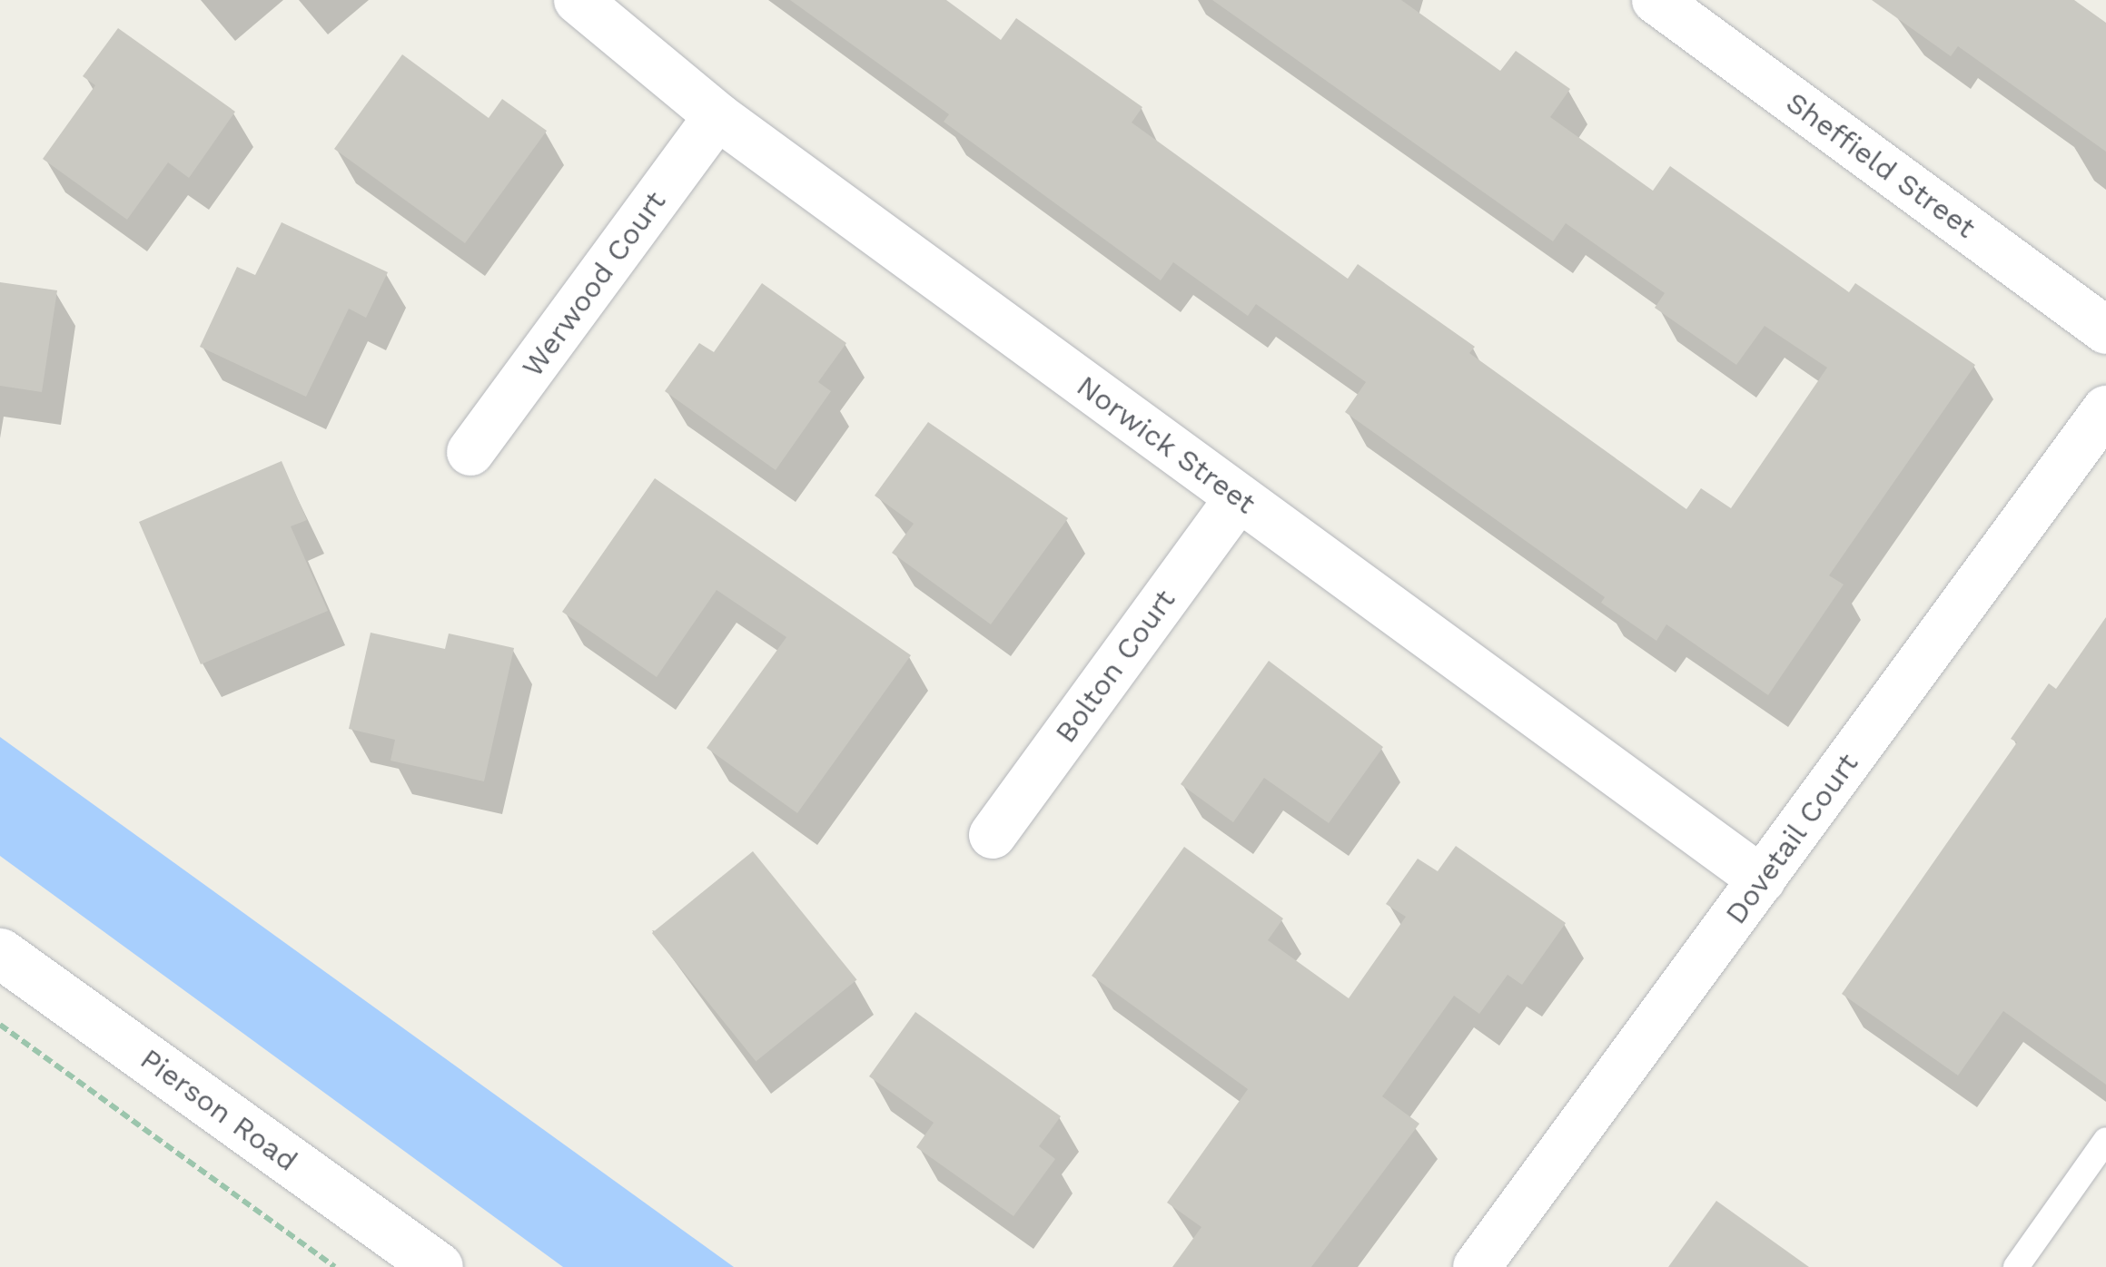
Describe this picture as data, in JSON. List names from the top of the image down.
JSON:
{
  "streets": {
    "street": [
      "Sheffield Street",
      "Werwood Court",
      "Norwick Street",
      "Bolton Court",
      "Dovetail Court",
      "Pierson Road"
    ]
  },
  "crossings": [
    ["Werwood Court", "Norwick Street"],
    ["Norwick Street", "Bolton Court"],
    ["Norwick Street", "Dovetail Court"]
  ]
}
